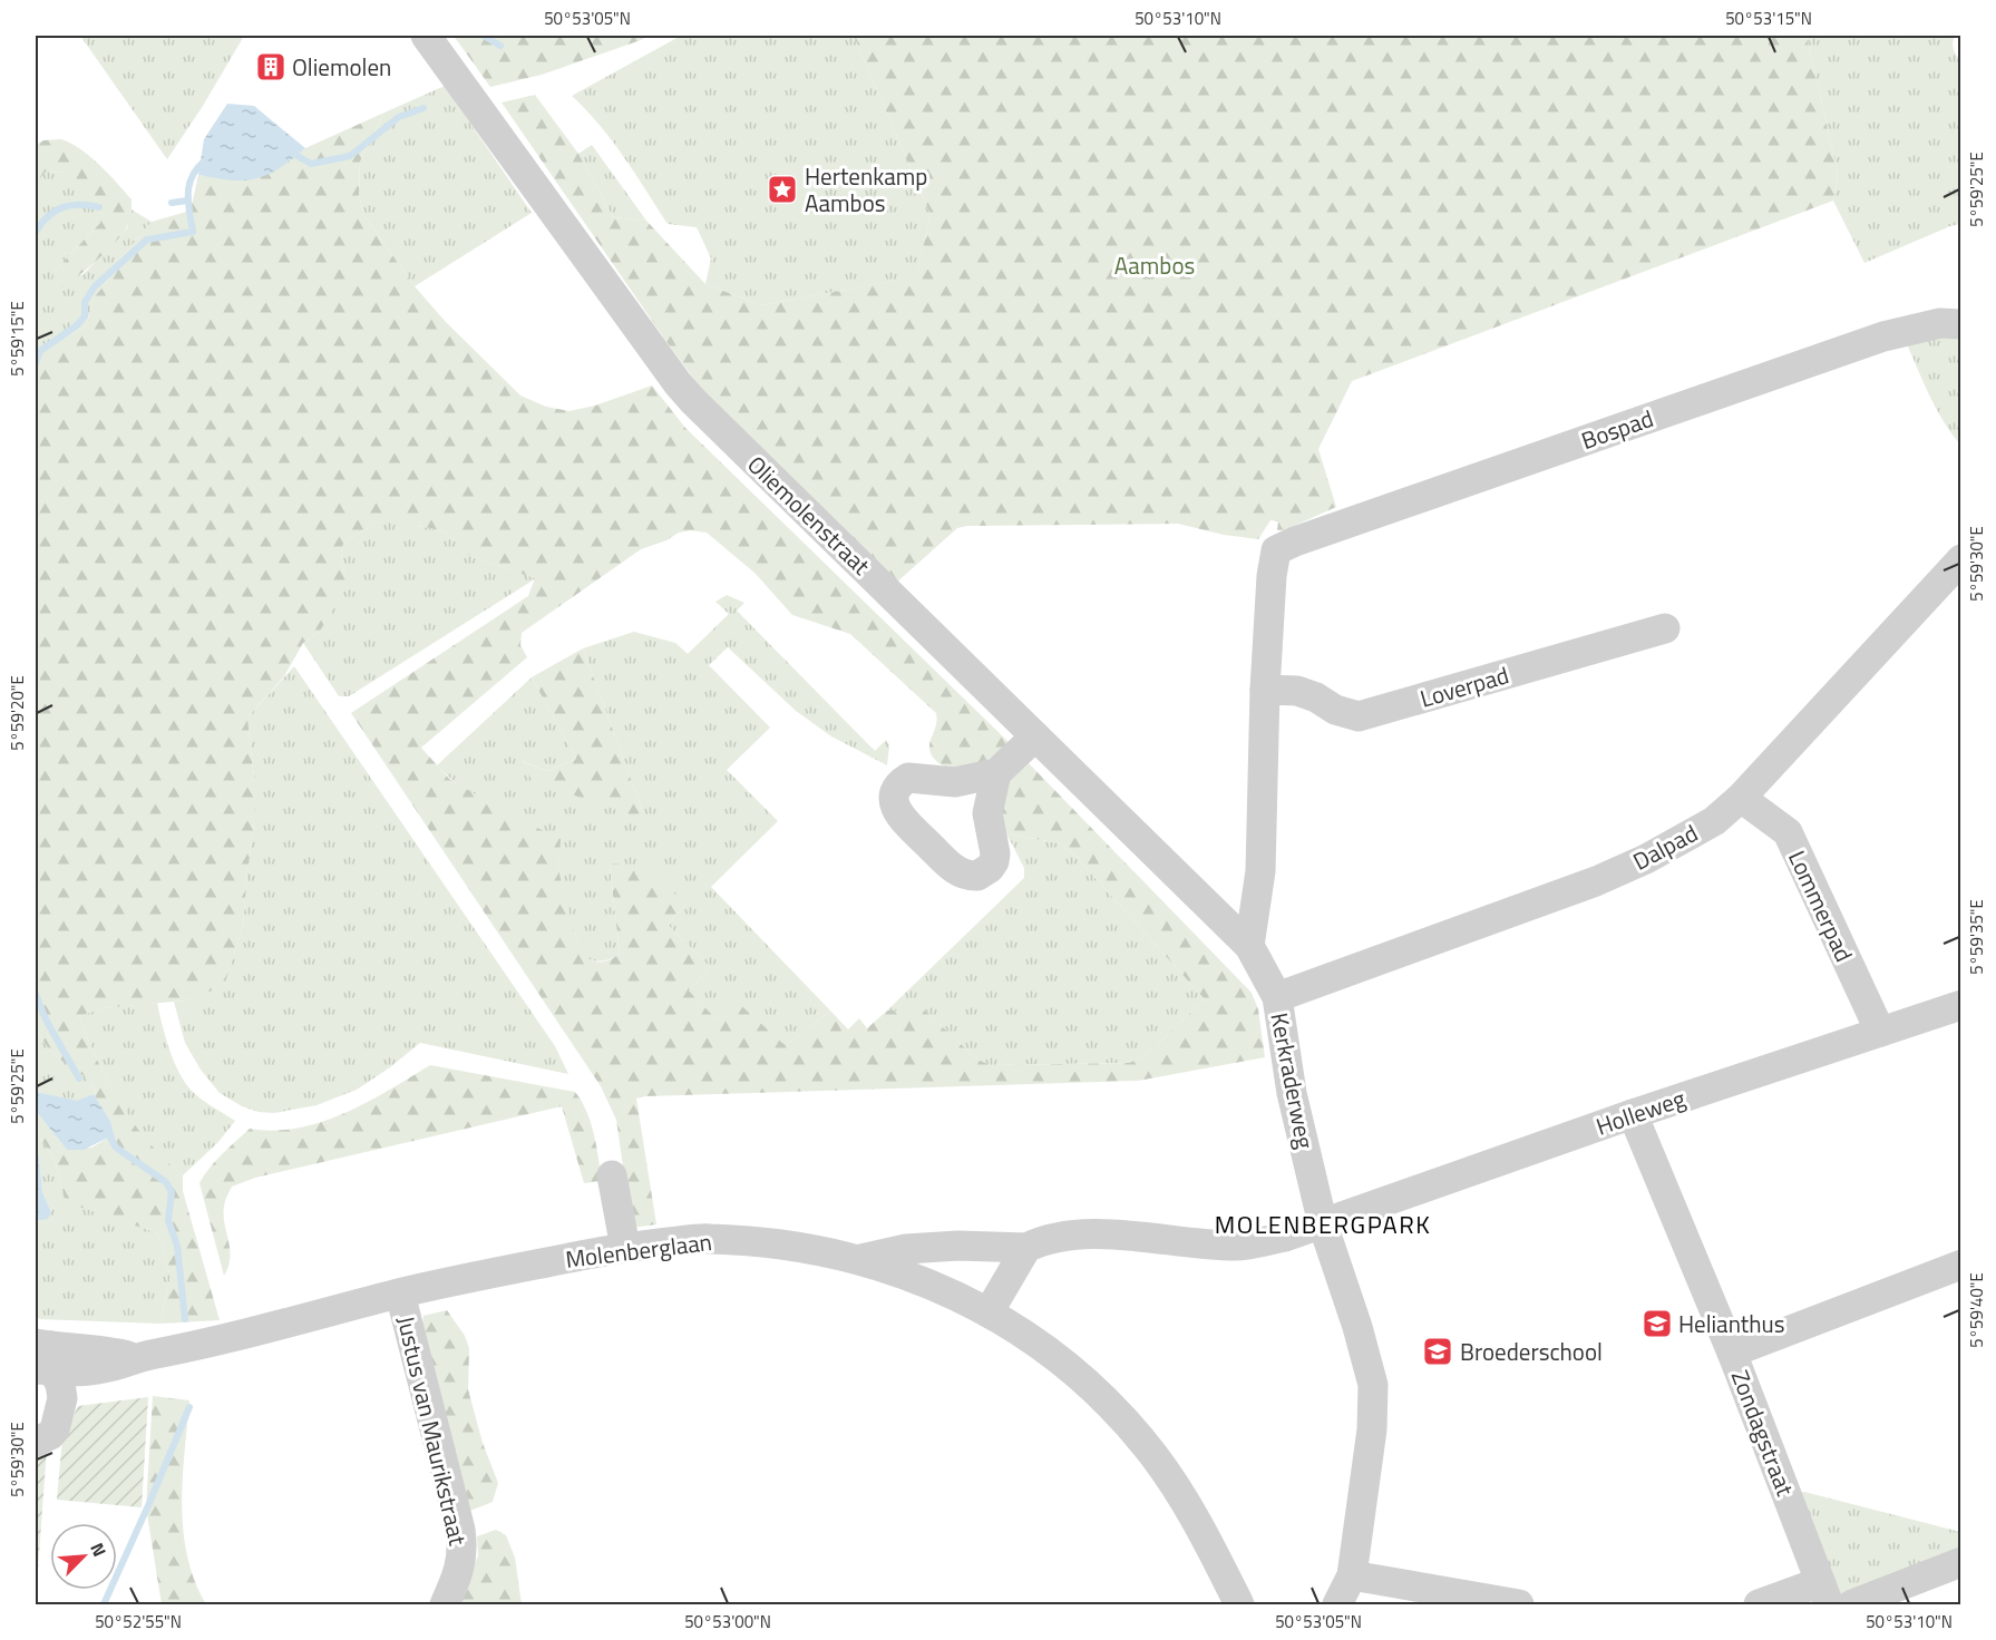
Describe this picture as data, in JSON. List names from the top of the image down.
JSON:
{
  "streets": {
    "street": [
      "Bospad",
      "Oliemolenstraat",
      "Loverpad",
      "Dalpad",
      "Lommerpad",
      "Kerkraderweg",
      "Holleweg",
      "Molenberglaan",
      "Justus van Maurikstraat",
      "Zondagstraat"
    ]
  },
  "crossings": [
    ["Bospad", "Loverpad"],
    ["Oliemolenstraat", "Kerkraderweg"],
    ["Dalpad", "Lommerpad"],
    ["Dalpad", "Kerkraderweg"],
    ["Lommerpad", "Holleweg"],
    ["Kerkraderweg", "Holleweg"],
    ["Holleweg", "Molenberglaan"],
    ["Holleweg", "Zondagstraat"],
    ["Molenberglaan", "Justus van Maurikstraat"]
  ],
  "districts": ["MOLENBERGPARK"],
  "parks": ["Aambos"],
  "places": {
    "building": ["Oliemolen"],
    "place": ["Hertenkamp Aambos"],
    "school or university": ["Helianthus", "Broederschool"]
  },
  "north": "top right",
  "coordinates": [
    "50°53'05\"N",
    "50°53'10\"N",
    "50°53'15\"N",
    "5°59'25\"E",
    "5°59'15\"E",
    "5°59'30\"E",
    "5°59'20\"E",
    "5°59'35\"E",
    "5°59'40\"E",
    "50°52'55\"N",
    "50°53'00\"N"
  ]
}
